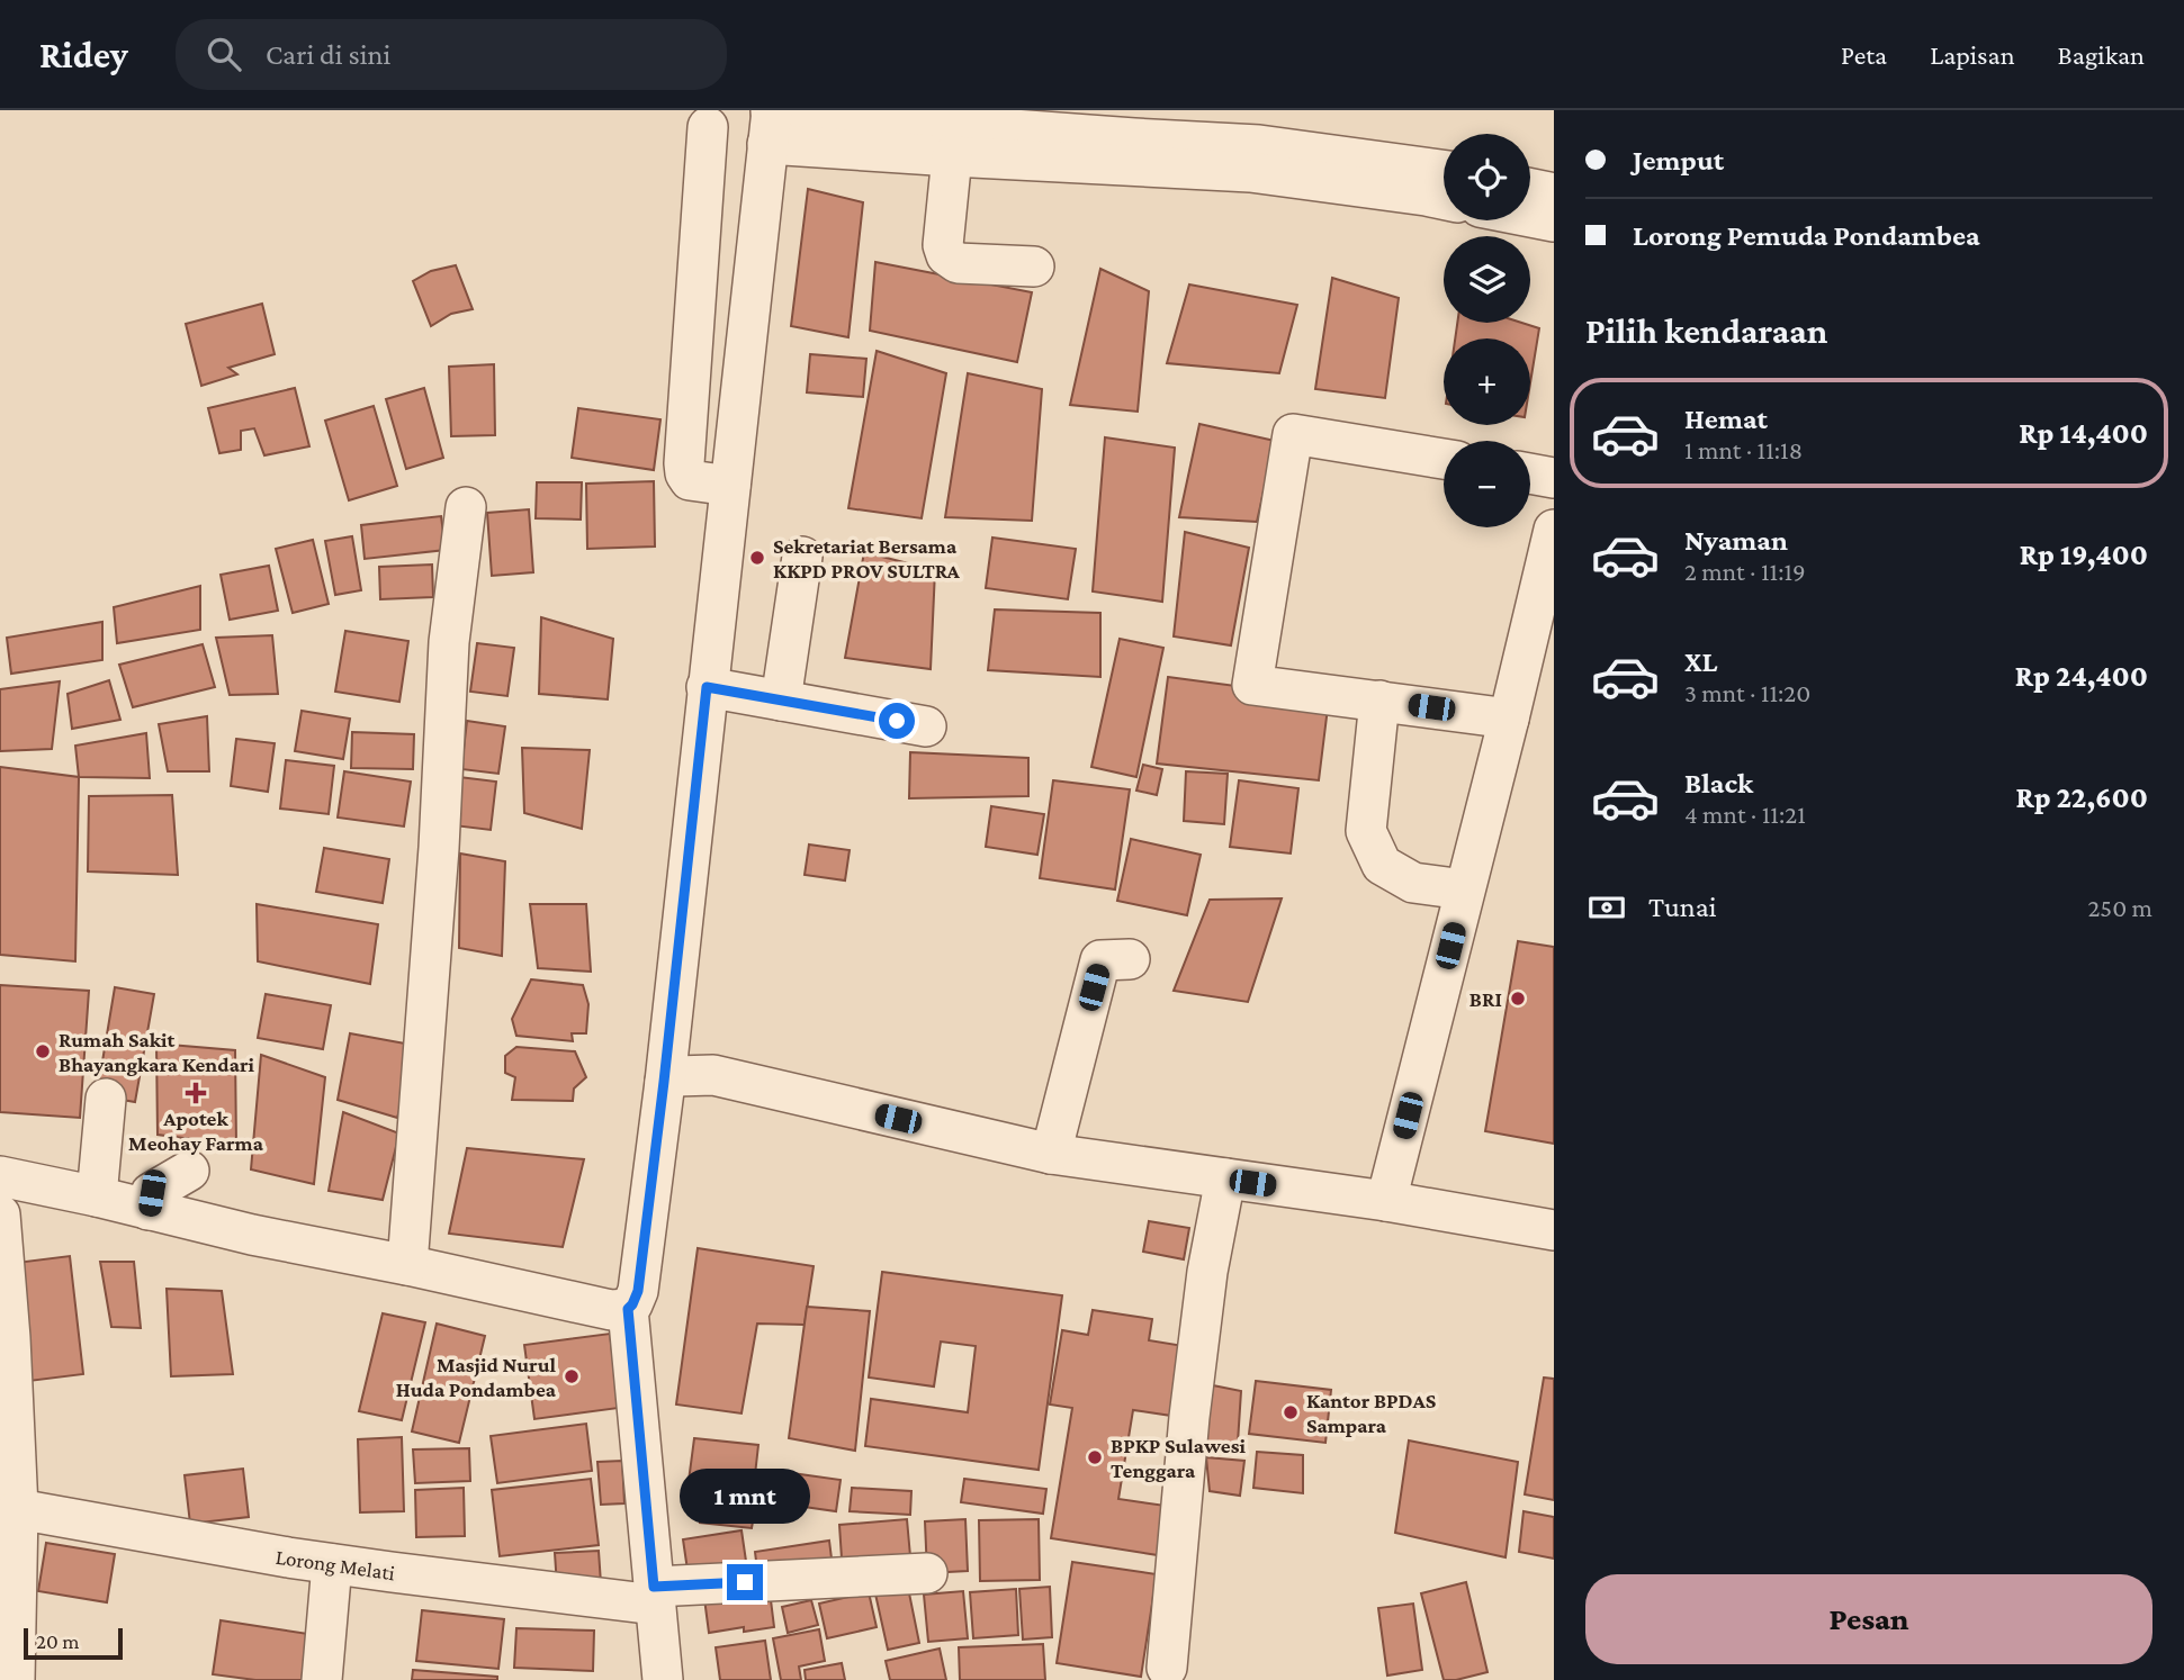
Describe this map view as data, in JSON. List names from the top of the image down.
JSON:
{
  "streets": {
    "street": ["Lorong Melati"]
  },
  "places": {
    "other": [
      "Sekretariat Bersama KKPD PROV SULTRA",
      "BRI",
      "Rumah Sakit Bhayangkara Kendari",
      "Masjid Nurul Huda Pondambea",
      "Kantor BPDAS Sampara",
      "BPKP Sulawesi Tenggara"
    ],
    "health": ["Apotek Meohay Farma"]
  },
  "scale_bar": "20 m",
  "page": {
    "header": "Ridey",
    "search": "Cari di sini",
    "nav": ["Peta", "Lapisan", "Bagikan"],
    "banner": ["Jemput", "Lorong Pemuda Pondambea"],
    "map_buttons": ["+", "−"],
    "heading": "Pilih kendaraan",
    "list": [
      {
        "name": "Hemat",
        "note": "1 mnt · 11:18",
        "value": "Rp 14,400"
      },
      {
        "name": "Nyaman",
        "note": "2 mnt · 11:19",
        "value": "Rp 19,400"
      },
      {
        "name": "XL",
        "note": "3 mnt · 11:20",
        "value": "Rp 24,400"
      },
      {
        "name": "Black",
        "note": "4 mnt · 11:21",
        "value": "Rp 22,600"
      }
    ],
    "pay": ["Tunai", "250 m"],
    "bubble": "1 mnt",
    "buttons": "Pesan",
    "scale": "20 m"
  }
}
